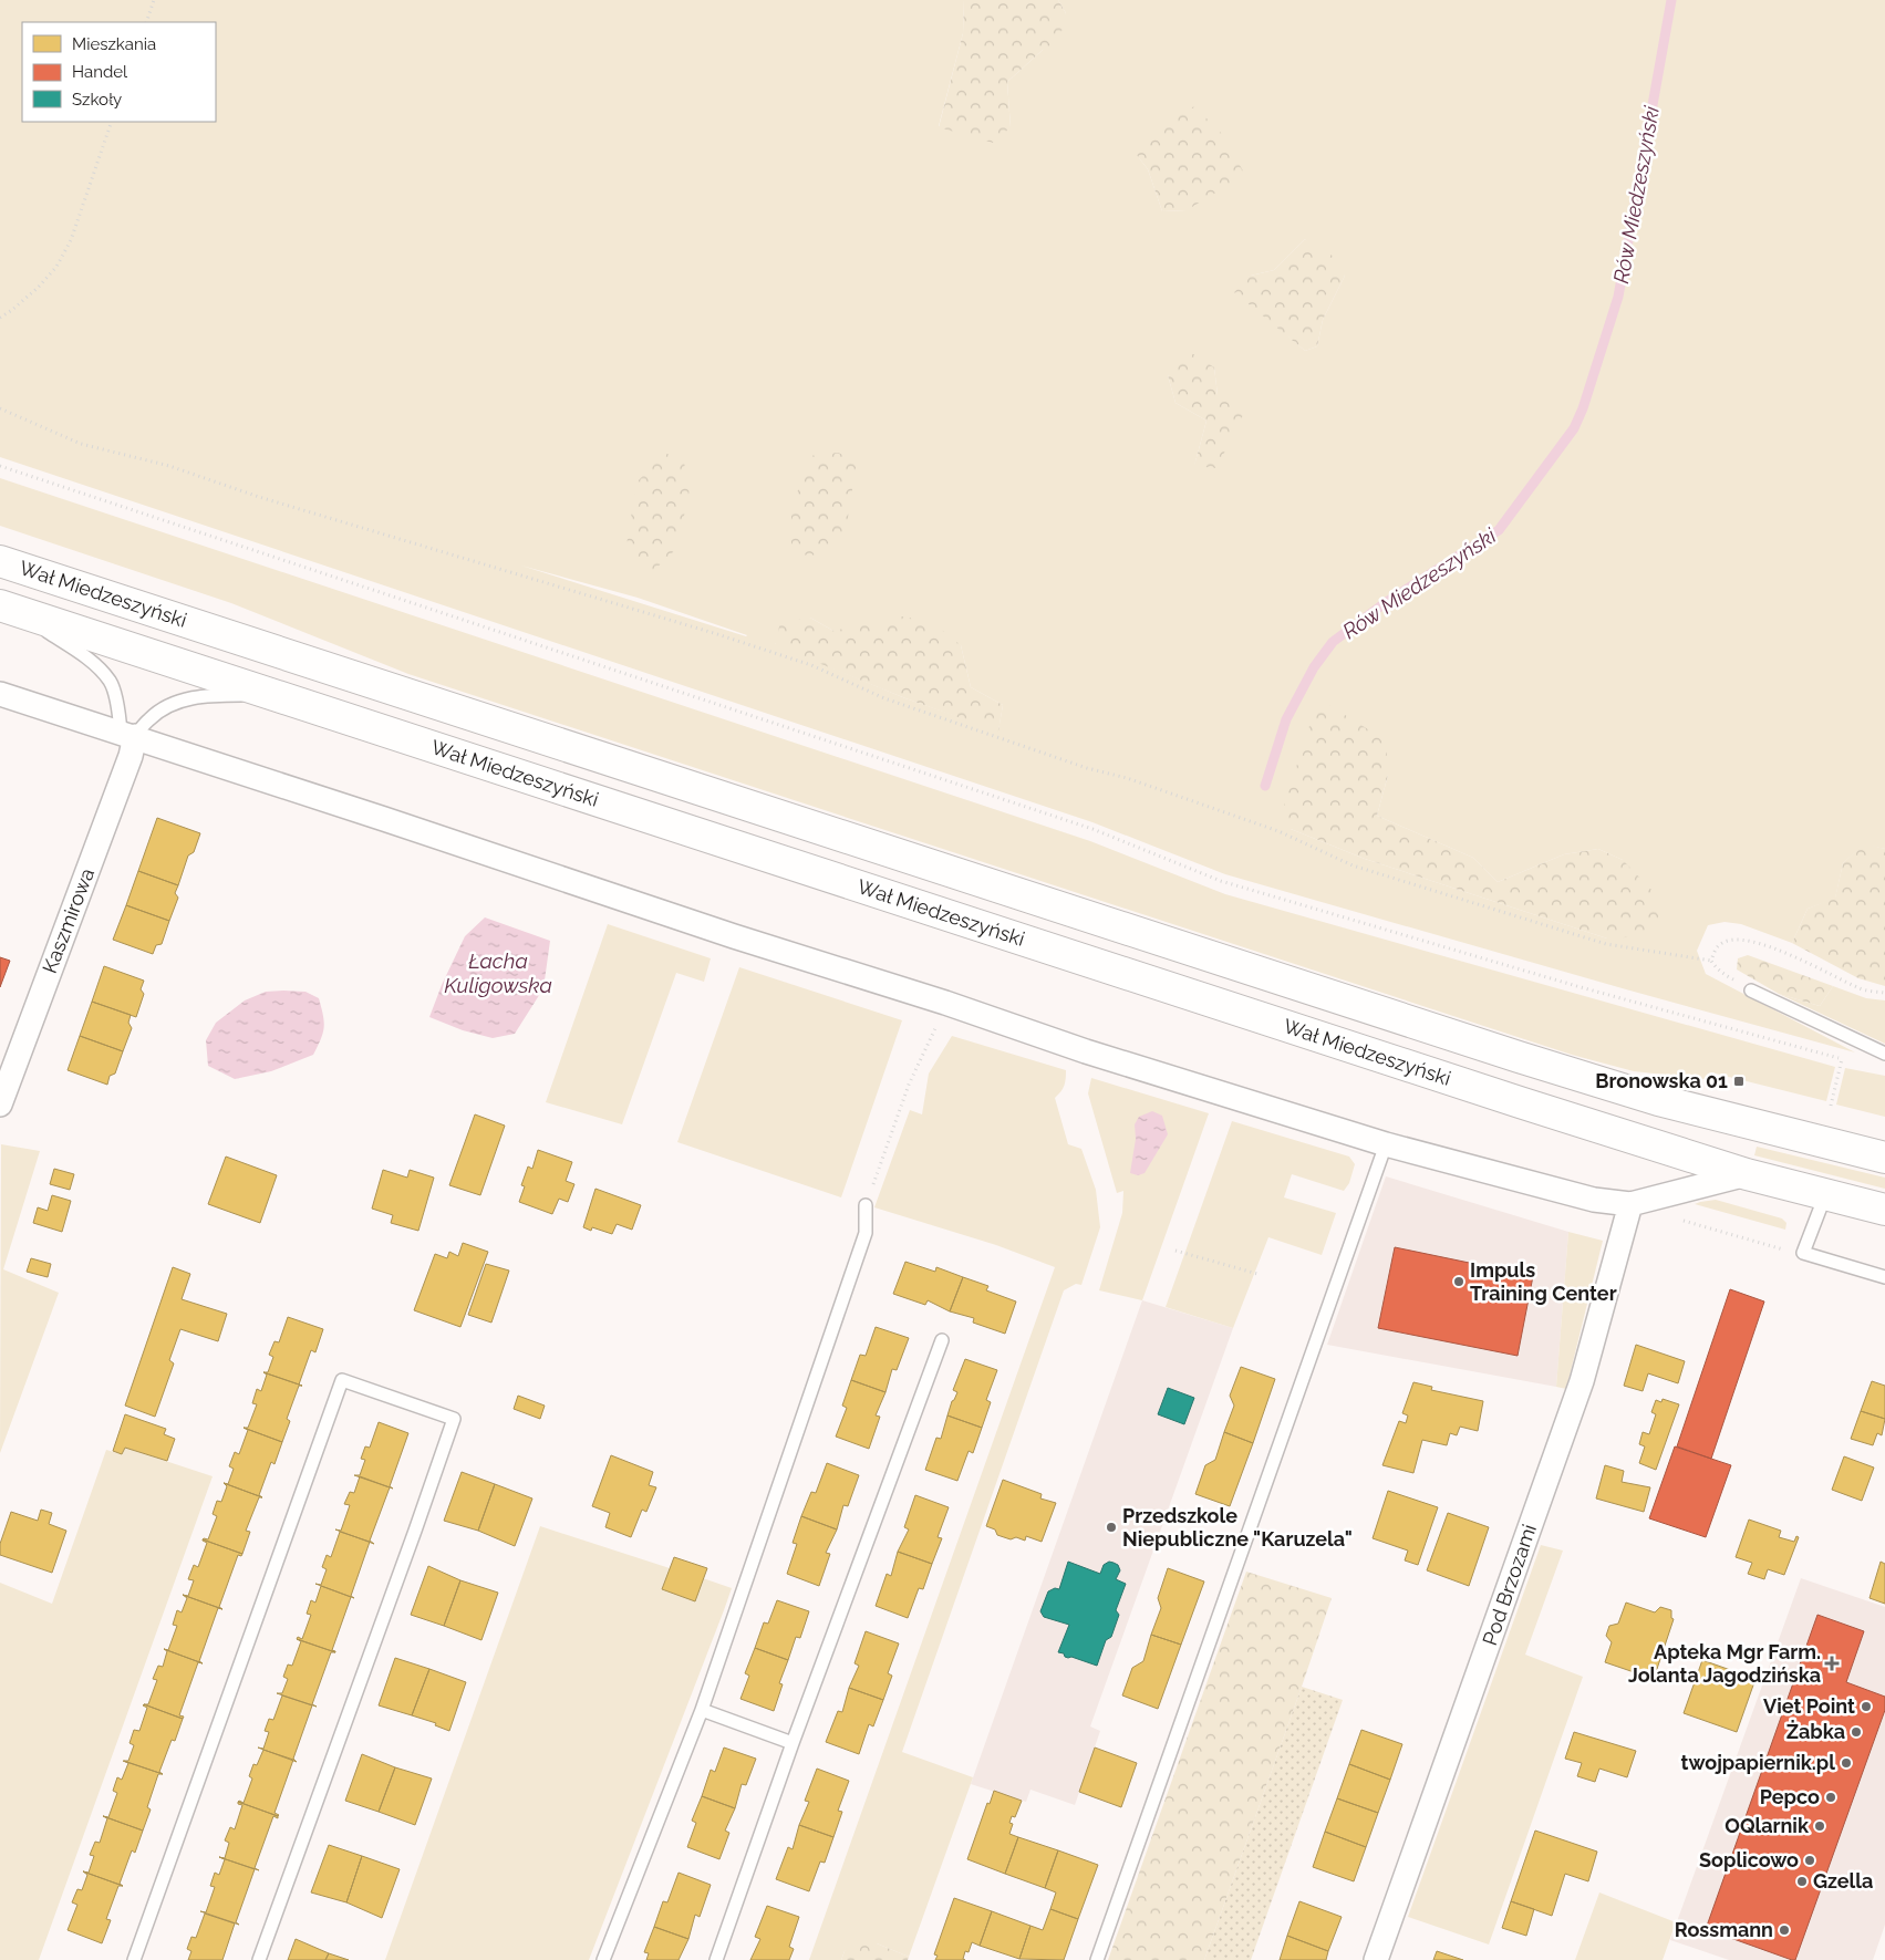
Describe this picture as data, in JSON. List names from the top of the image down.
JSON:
{
  "streets": {
    "main road": ["Wał Miedzeszyński"],
    "street": ["Kaszmirowa", "Pod Brzozami"]
  },
  "water": ["Rów Miedzeszyński", "Łacha Kuligowska"],
  "places": {
    "transit": ["Bronowska 01"],
    "other": [
      "Impuls Training Center",
      "Przedszkole Niepubliczne \"Karuzela\"",
      "Viet Point",
      "Żabka",
      "twojpapiernik.pl",
      "Pepco",
      "OQlarnik",
      "Soplicowo",
      "Gzella",
      "Rossmann"
    ],
    "health": ["Apteka Mgr Farm. Jolanta Jagodzińska"]
  },
  "legend": ["Mieszkania", "Handel", "Szkoły"]
}
